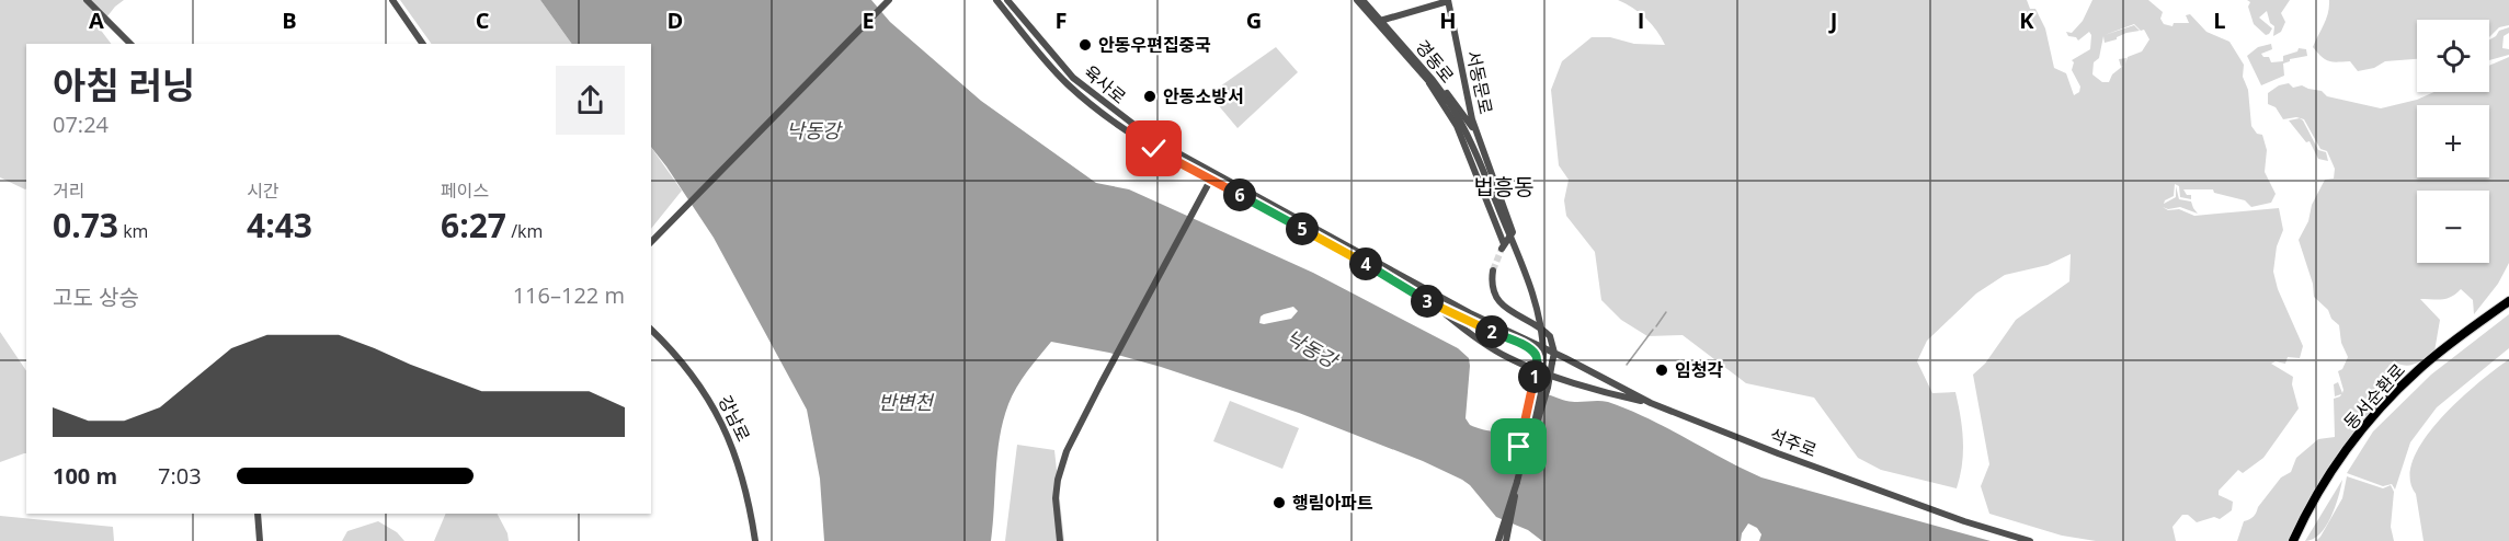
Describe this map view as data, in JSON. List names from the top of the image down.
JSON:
{
  "streets": {
    "highway": ["동서순환로"],
    "street": [
      "경동로",
      "서동문로",
      "육사로",
      "강남로",
      "석주로"
    ]
  },
  "crossings": [
    ["육사로", "석주로"]
  ],
  "districts": ["법흥동"],
  "water": ["낙동강", "반변천"],
  "places": [
    "안동우편집중국",
    "안동소방서",
    "임청각",
    "행림아파트"
  ],
  "page": {
    "map_buttons": ["+", "−"],
    "heading": ["아침 러닝", "07:24"],
    "stats": [
      ["거리", "0.73 km"],
      ["시간", "4:43"],
      ["페이스", "6:27 /km"]
    ],
    "pins": [
      "6",
      "5",
      "4",
      "3",
      "2",
      "1"
    ],
    "chart": ["고도 상승", "116–122 m"],
    "list": [
      {
        "name": "100 m",
        "note": "7:03"
      }
    ]
  },
  "grid": {
    "columns": [
      "A",
      "B",
      "C",
      "D",
      "E",
      "F",
      "G",
      "H",
      "I",
      "J",
      "K",
      "L"
    ]
  }
}
